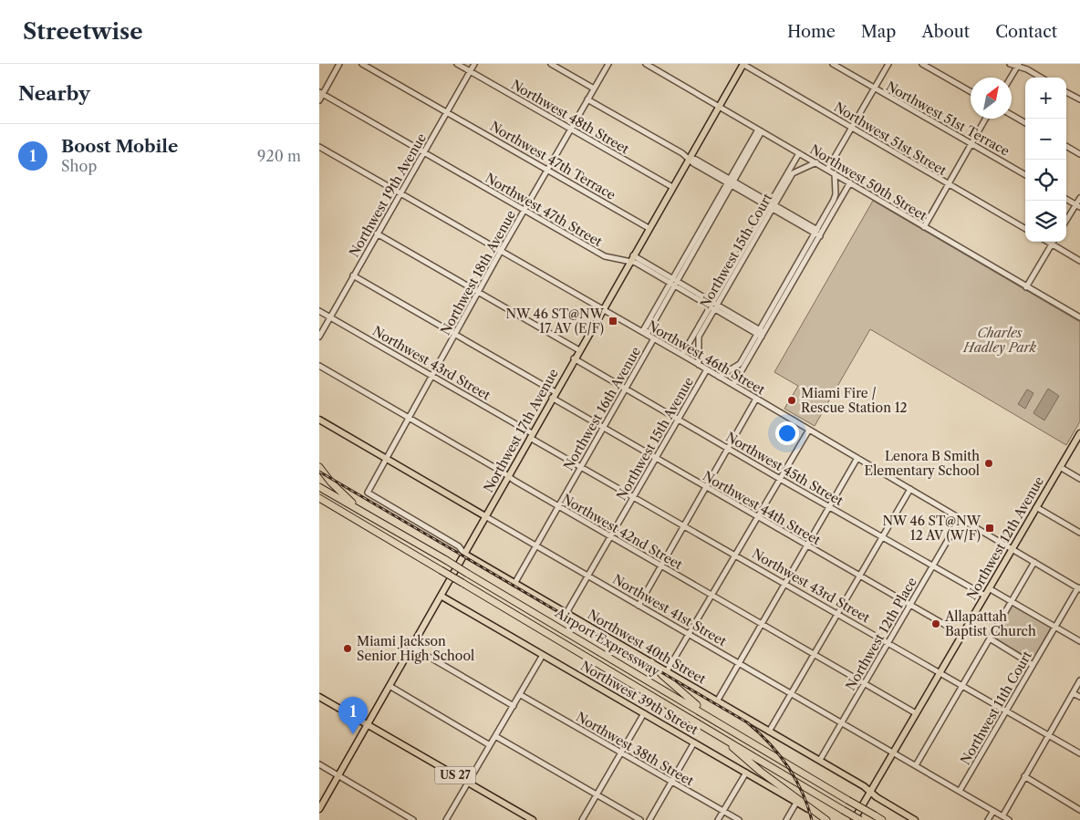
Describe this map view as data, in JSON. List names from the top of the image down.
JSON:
{
  "streets": {
    "highway": ["Airport Expressway"],
    "main road": [
      "Northwest 17th Avenue",
      "Northwest 12th Avenue",
      "Northwest 41st Street",
      "Northwest 40th Street",
      "Northwest 39th Street",
      "US 27"
    ],
    "street": [
      "Northwest 48th Street",
      "Northwest 51st Terrace",
      "Northwest 51st Street",
      "Northwest 47th Terrace",
      "Northwest 50th Street",
      "Northwest 19th Avenue",
      "Northwest 47th Street",
      "Northwest 15th Court",
      "Northwest 18th Avenue",
      "Northwest 46th Street",
      "Northwest 43rd Street",
      "Northwest 16th Avenue",
      "Northwest 15th Avenue",
      "Northwest 45th Street",
      "Northwest 44th Street",
      "Northwest 42nd Street",
      "Northwest 12th Place",
      "Northwest 11th Court",
      "Northwest 38th Street"
    ]
  },
  "crossings": [
    ["Northwest 48th Street", "Northwest 19th Avenue"],
    ["Northwest 48th Street", "Northwest 18th Avenue"],
    ["Northwest 48th Street", "Northwest 17th Avenue"],
    ["Northwest 51st Street", "Northwest 17th Avenue"],
    ["Northwest 47th Terrace", "Northwest 19th Avenue"],
    ["Northwest 47th Terrace", "Northwest 18th Avenue"],
    ["Northwest 47th Terrace", "Northwest 17th Avenue"],
    ["Northwest 50th Street", "Northwest 15th Court"],
    ["Northwest 50th Street", "Northwest 16th Avenue"],
    ["Northwest 50th Street", "Northwest 17th Avenue"],
    ["Northwest 19th Avenue", "Northwest 47th Street"],
    ["Northwest 19th Avenue", "Northwest 46th Street"],
    ["Northwest 19th Avenue", "Northwest 43rd Street"],
    ["Northwest 19th Avenue", "Northwest 44th Street"],
    ["Northwest 47th Street", "Northwest 15th Court"],
    ["Northwest 47th Street", "Northwest 18th Avenue"],
    ["Northwest 47th Street", "Northwest 16th Avenue"],
    ["Northwest 47th Street", "Northwest 17th Avenue"],
    ["Northwest 15th Court", "Northwest 46th Street"],
    ["Northwest 18th Avenue", "Northwest 46th Street"],
    ["Northwest 18th Avenue", "Northwest 43rd Street"],
    ["Northwest 18th Avenue", "Northwest 44th Street"],
    ["Northwest 18th Avenue", "Northwest 42nd Street"],
    ["Northwest 18th Avenue", "Northwest 41st Street"],
    ["Northwest 18th Avenue", "Northwest 40th Street"],
    ["Northwest 46th Street", "Northwest 16th Avenue"],
    ["Northwest 46th Street", "Northwest 17th Avenue"],
    ["Northwest 46th Street", "Northwest 15th Avenue"],
    ["Northwest 46th Street", "Northwest 12th Avenue"],
    ["Northwest 46th Street", "Northwest 12th Place"],
    ["Northwest 46th Street", "Northwest 11th Court"],
    ["Northwest 43rd Street", "Northwest 16th Avenue"],
    ["Northwest 43rd Street", "Northwest 17th Avenue"],
    ["Northwest 43rd Street", "Northwest 15th Avenue"],
    ["Northwest 43rd Street", "Northwest 12th Avenue"],
    ["Northwest 43rd Street", "Northwest 12th Place"],
    ["Northwest 43rd Street", "Northwest 11th Court"],
    ["Northwest 16th Avenue", "Northwest 45th Street"],
    ["Northwest 16th Avenue", "Northwest 44th Street"],
    ["Northwest 16th Avenue", "Northwest 42nd Street"],
    ["Northwest 16th Avenue", "Northwest 41st Street"],
    ["Northwest 16th Avenue", "Northwest 40th Street"],
    ["Northwest 17th Avenue", "Northwest 45th Street"],
    ["Northwest 17th Avenue", "Northwest 44th Street"],
    ["Northwest 17th Avenue", "Northwest 42nd Street"],
    ["Northwest 17th Avenue", "Northwest 41st Street"],
    ["Northwest 17th Avenue", "Northwest 40th Street"],
    ["Northwest 17th Avenue", "Northwest 39th Street"],
    ["Northwest 17th Avenue", "US 27"],
    ["Northwest 15th Avenue", "Northwest 45th Street"],
    ["Northwest 15th Avenue", "Northwest 44th Street"],
    ["Northwest 15th Avenue", "Northwest 42nd Street"],
    ["Northwest 15th Avenue", "Northwest 41st Street"],
    ["Northwest 15th Avenue", "Northwest 40th Street"],
    ["Northwest 45th Street", "Northwest 12th Avenue"],
    ["Northwest 45th Street", "Northwest 12th Place"],
    ["Northwest 44th Street", "Northwest 12th Avenue"],
    ["Northwest 44th Street", "Northwest 12th Place"],
    ["Northwest 42nd Street", "Northwest 12th Avenue"],
    ["Northwest 42nd Street", "Northwest 12th Place"],
    ["Northwest 12th Avenue", "Northwest 41st Street"],
    ["Northwest 12th Avenue", "Northwest 40th Street"],
    ["Northwest 41st Street", "Northwest 12th Place"],
    ["Northwest 41st Street", "Northwest 11th Court"],
    ["Northwest 12th Place", "Northwest 40th Street"]
  ],
  "parks": ["Charles Hadley Park"],
  "places": {
    "transit": ["NW 46 ST@NW 17 AV (E/F)", "NW 46 ST@NW 12 AV (W/F)"],
    "other": [
      "Miami Fire / Rescue Station 12",
      "Lenora B Smith Elementary School",
      "Allapattah Baptist Church",
      "Miami Jackson Senior High School"
    ]
  },
  "north": "top right",
  "page": {
    "header": "Streetwise",
    "nav": [
      "Home",
      "Map",
      "About",
      "Contact"
    ],
    "heading": "Nearby",
    "map_buttons": ["+", "−"],
    "list": [
      {
        "mark": "1",
        "name": "Boost Mobile",
        "note": "Shop",
        "value": "920 m"
      }
    ],
    "pins": "1"
  }
}
